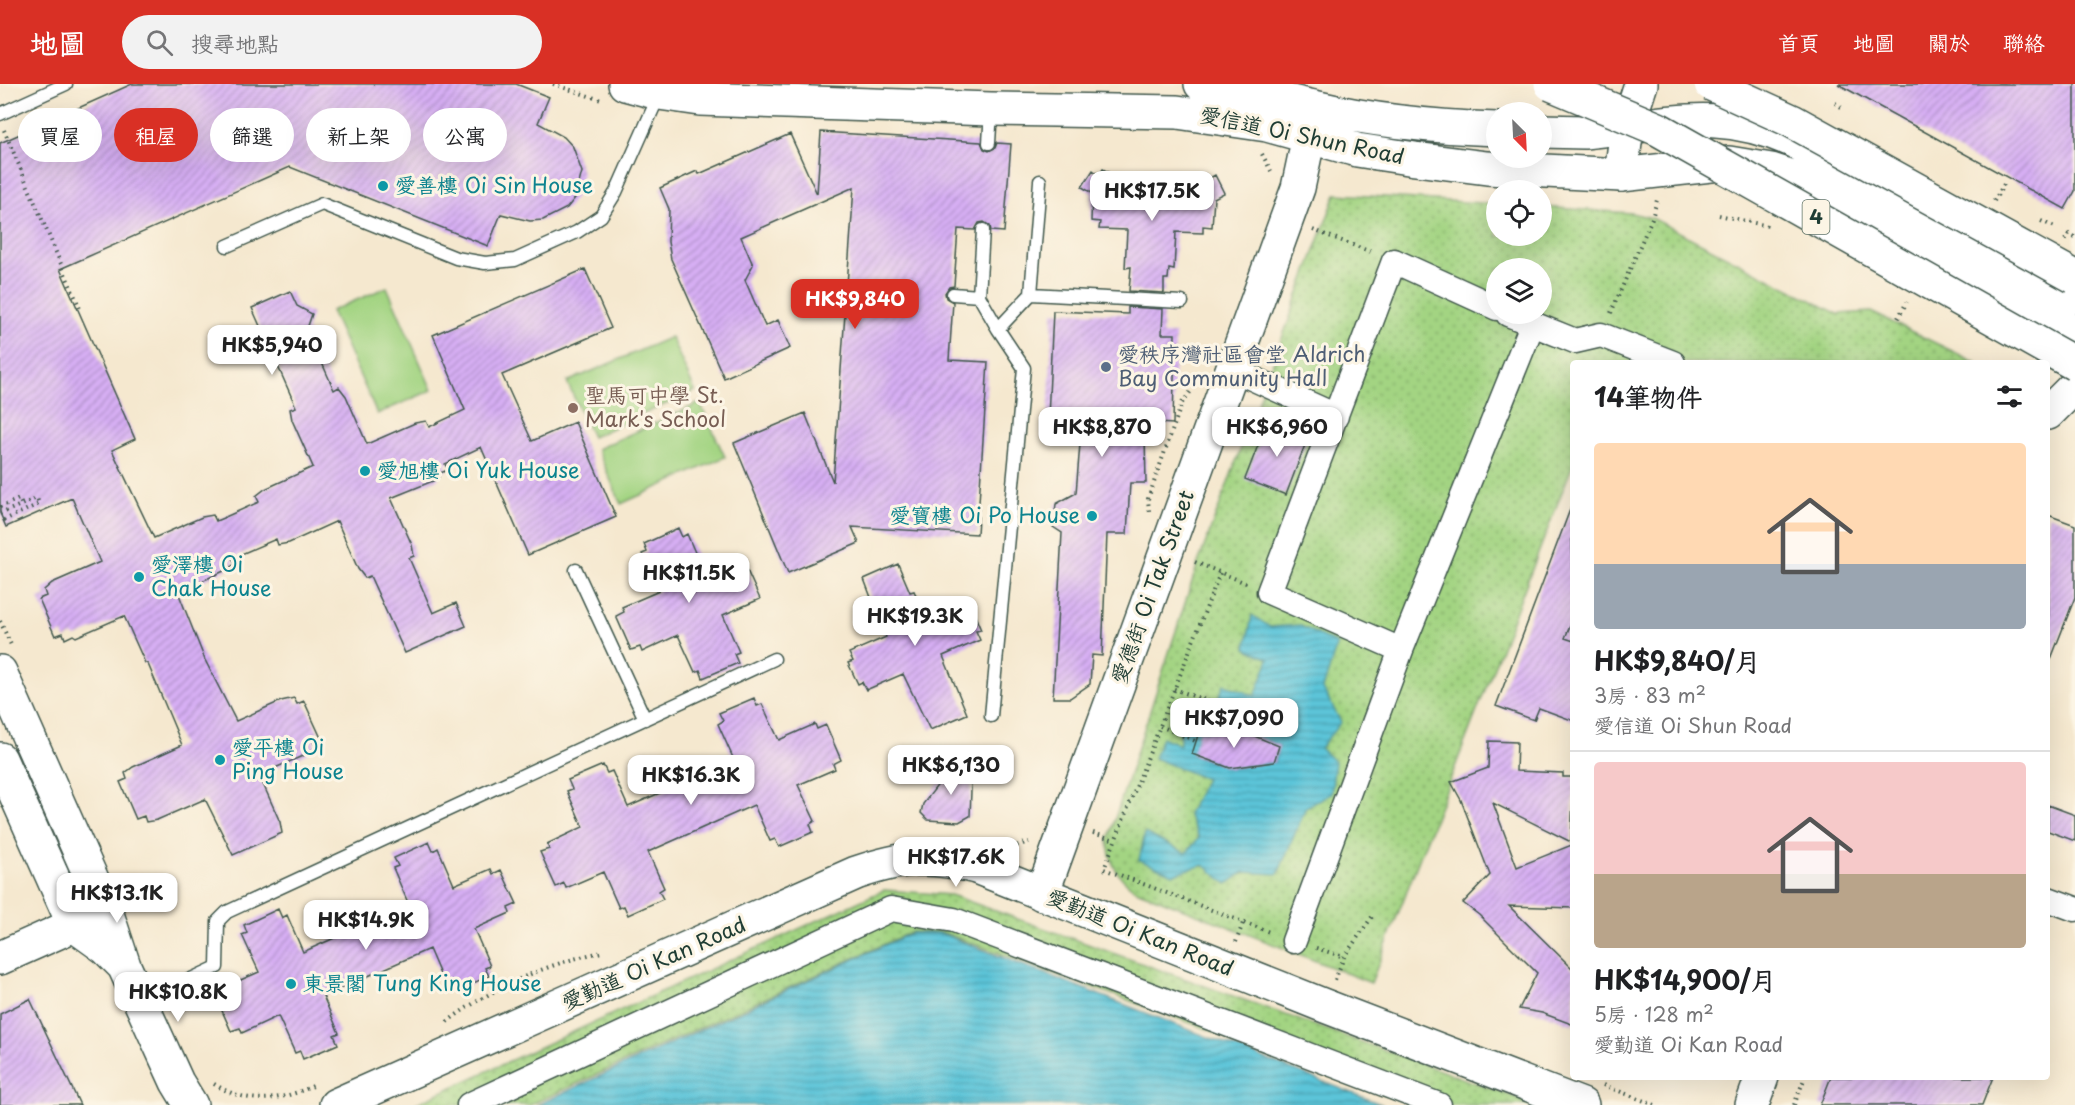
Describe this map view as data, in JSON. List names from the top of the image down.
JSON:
{
  "streets": {
    "main road": [
      "愛信道 Oi Shun Road",
      "4",
      "愛德街 Oi Tak Street",
      "愛勤道 Oi Kan Road"
    ]
  },
  "crossings": [
    ["愛信道 Oi Shun Road", "愛德街 Oi Tak Street"],
    ["愛德街 Oi Tak Street", "愛勤道 Oi Kan Road"]
  ],
  "places": [
    "愛善樓 Oi Sin House",
    "愛秩序灣社區會堂 Aldrich Bay Community Hall",
    "聖馬可中學 St. Mark's School",
    "愛旭樓 Oi Yuk House",
    "愛寶樓 Oi Po House",
    "愛澤樓 Oi Chak House",
    "愛平樓 Oi Ping House",
    "東景閣 Tung King House"
  ],
  "north": "bottom right",
  "page": {
    "header": "地圖",
    "search": "搜尋地點",
    "nav": [
      "首頁",
      "地圖",
      "關於",
      "聯絡"
    ],
    "chip": [
      "買屋",
      "租屋",
      "篩選",
      "新上架",
      "公寓"
    ],
    "price": [
      "HK$17.5K",
      "HK$9,840",
      "HK$5,940",
      "HK$8,870",
      "HK$6,960",
      "HK$11.5K",
      "HK$19.3K",
      "HK$7,090",
      "HK$6,130",
      "HK$16.3K",
      "HK$17.6K",
      "HK$13.1K",
      "HK$14.9K",
      "HK$10.8K"
    ],
    "heading": "14筆物件",
    "list": [
      {
        "name": "HK$9,840/月",
        "note": "3房 · 83 m² · 愛信道 Oi Shun Road"
      },
      {
        "name": "HK$14,900/月",
        "note": "5房 · 128 m² · 愛勤道 Oi Kan Road"
      }
    ]
  }
}
